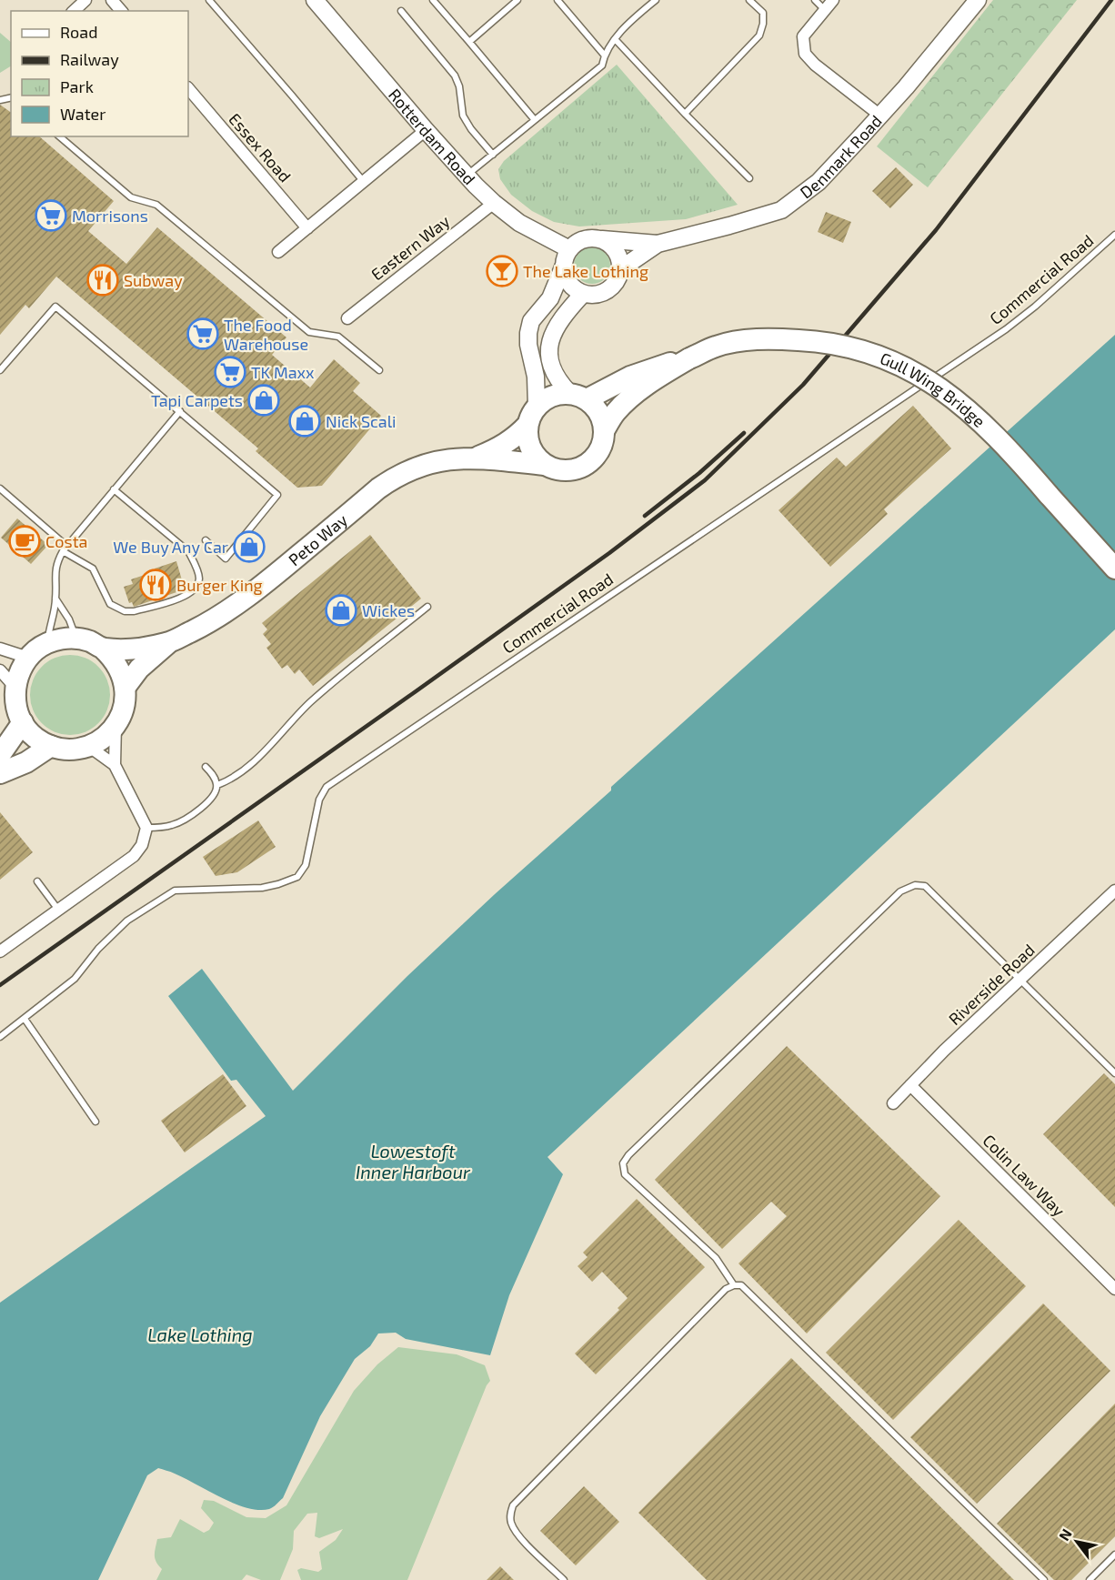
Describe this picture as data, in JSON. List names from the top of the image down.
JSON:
{
  "streets": {
    "highway": ["Gull Wing Bridge", "Peto Way"],
    "street": [
      "Rotterdam Road",
      "Essex Road",
      "Denmark Road",
      "Eastern Way",
      "Riverside Road",
      "Colin Law Way"
    ],
    "lane": ["Commercial Road"]
  },
  "crossings": [
    ["Rotterdam Road", "Denmark Road"],
    ["Rotterdam Road", "Eastern Way"],
    ["Riverside Road", "Colin Law Way"]
  ],
  "water": ["Lowestoft Inner Harbour", "Lake Lothing"],
  "places": {
    "supermarket": ["Morrisons", "The Food Warehouse", "TK Maxx"],
    "bar": ["The Lake Lothing"],
    "restaurant": ["Subway", "Burger King"],
    "shop": [
      "Tapi Carpets",
      "Nick Scali",
      "We Buy Any Car",
      "Wickes"
    ],
    "cafe": ["Costa"]
  },
  "legend": [
    "Road",
    "Railway",
    "Park",
    "Water"
  ],
  "north": "top left"
}
